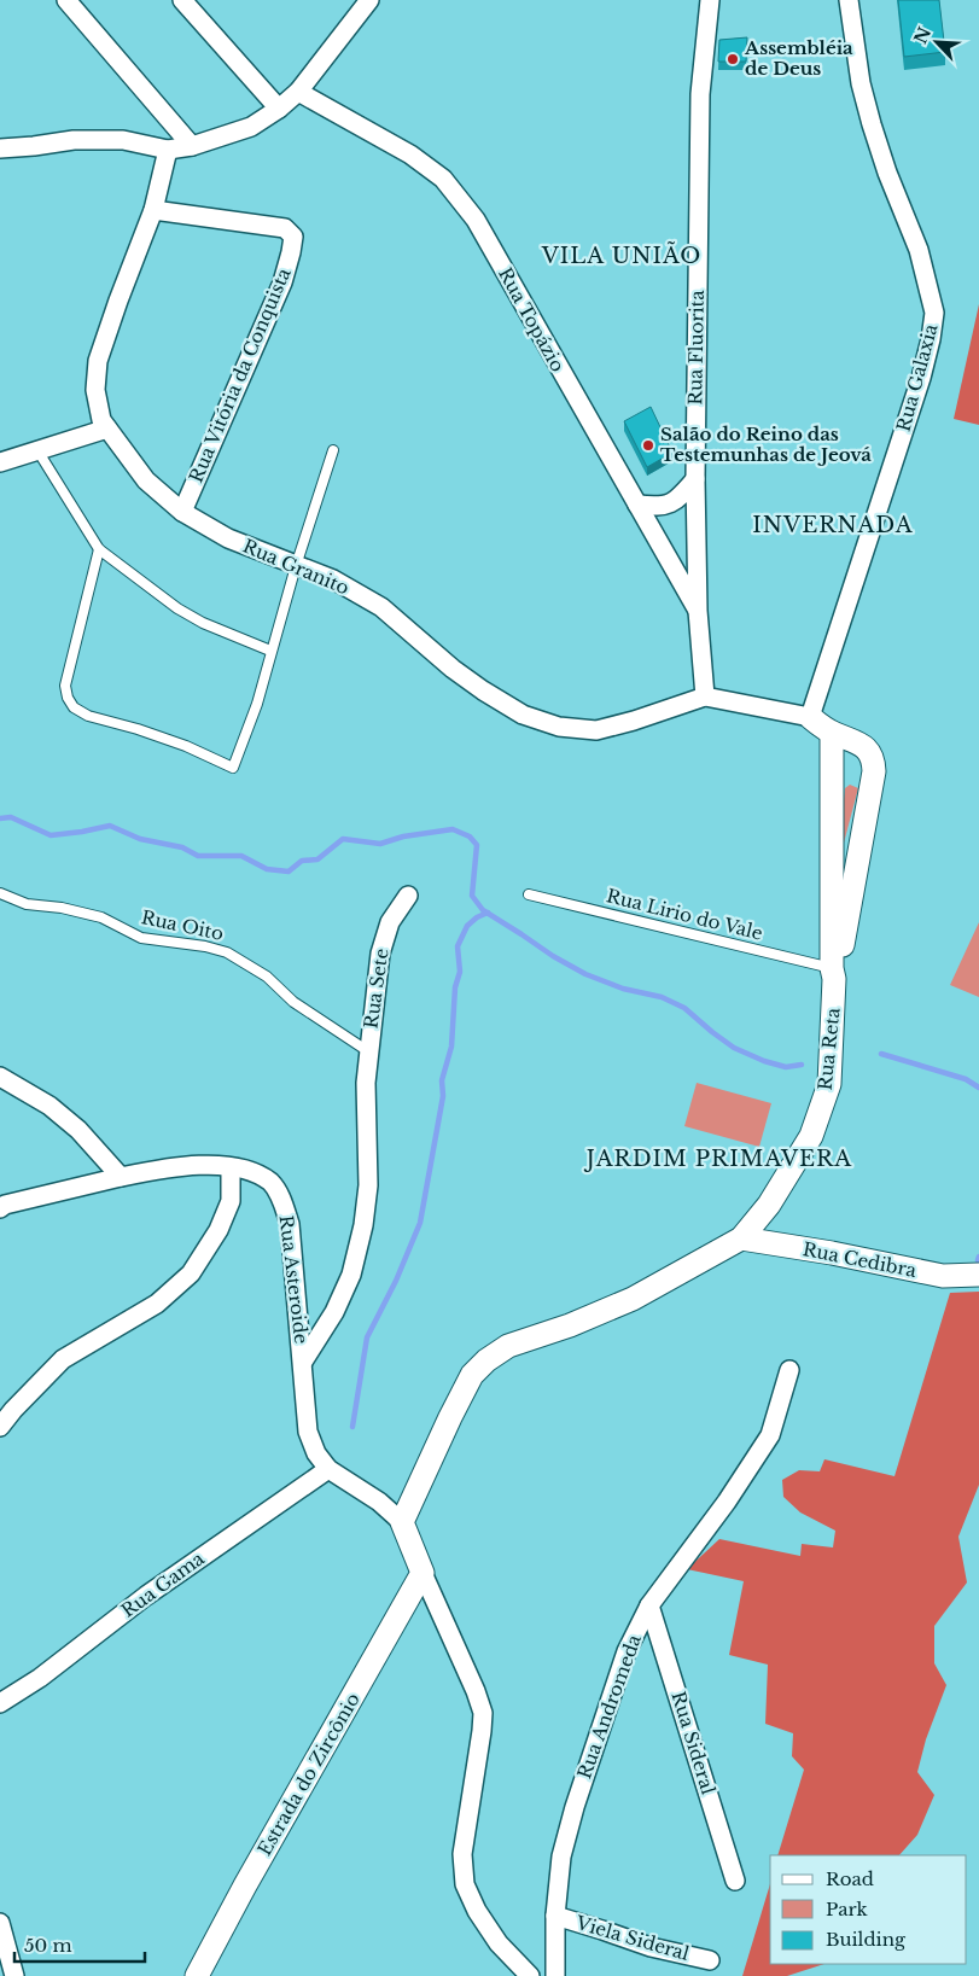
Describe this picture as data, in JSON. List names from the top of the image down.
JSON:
{
  "streets": {
    "street": [
      "Rua Topázio",
      "Rua Fluorita",
      "Rua Vitória da Conquista",
      "Rua Galaxia",
      "Rua Granito",
      "Rua Sete",
      "Rua Reta",
      "Rua Cedibra",
      "Rua Asteroide",
      "Rua Gama",
      "Rua Andromeda",
      "Rua Sideral",
      "Estrada do Zircônio",
      "Viela Sideral"
    ],
    "lane": ["Rua Lirio do Vale", "Rua Oito"]
  },
  "crossings": [
    ["Rua Topázio", "Rua Fluorita"],
    ["Rua Fluorita", "Rua Granito"],
    ["Rua Vitória da Conquista", "Rua Granito"],
    ["Rua Galaxia", "Rua Reta"],
    ["Rua Lirio do Vale", "Rua Reta"],
    ["Rua Oito", "Rua Sete"],
    ["Rua Sete", "Rua Asteroide"],
    ["Rua Reta", "Rua Cedibra"],
    ["Rua Asteroide", "Rua Gama"],
    ["Rua Asteroide", "Estrada do Zircônio"],
    ["Rua Andromeda", "Rua Sideral"],
    ["Rua Andromeda", "Viela Sideral"]
  ],
  "districts": ["VILA UNIÃO", "INVERNADA", "JARDIM PRIMAVERA"],
  "places": ["Assembléia de Deus", "Salão do Reino das Testemunhas de Jeová"],
  "legend": ["Road", "Park", "Building"],
  "scale_bar": "50 m",
  "north": "top left"
}
